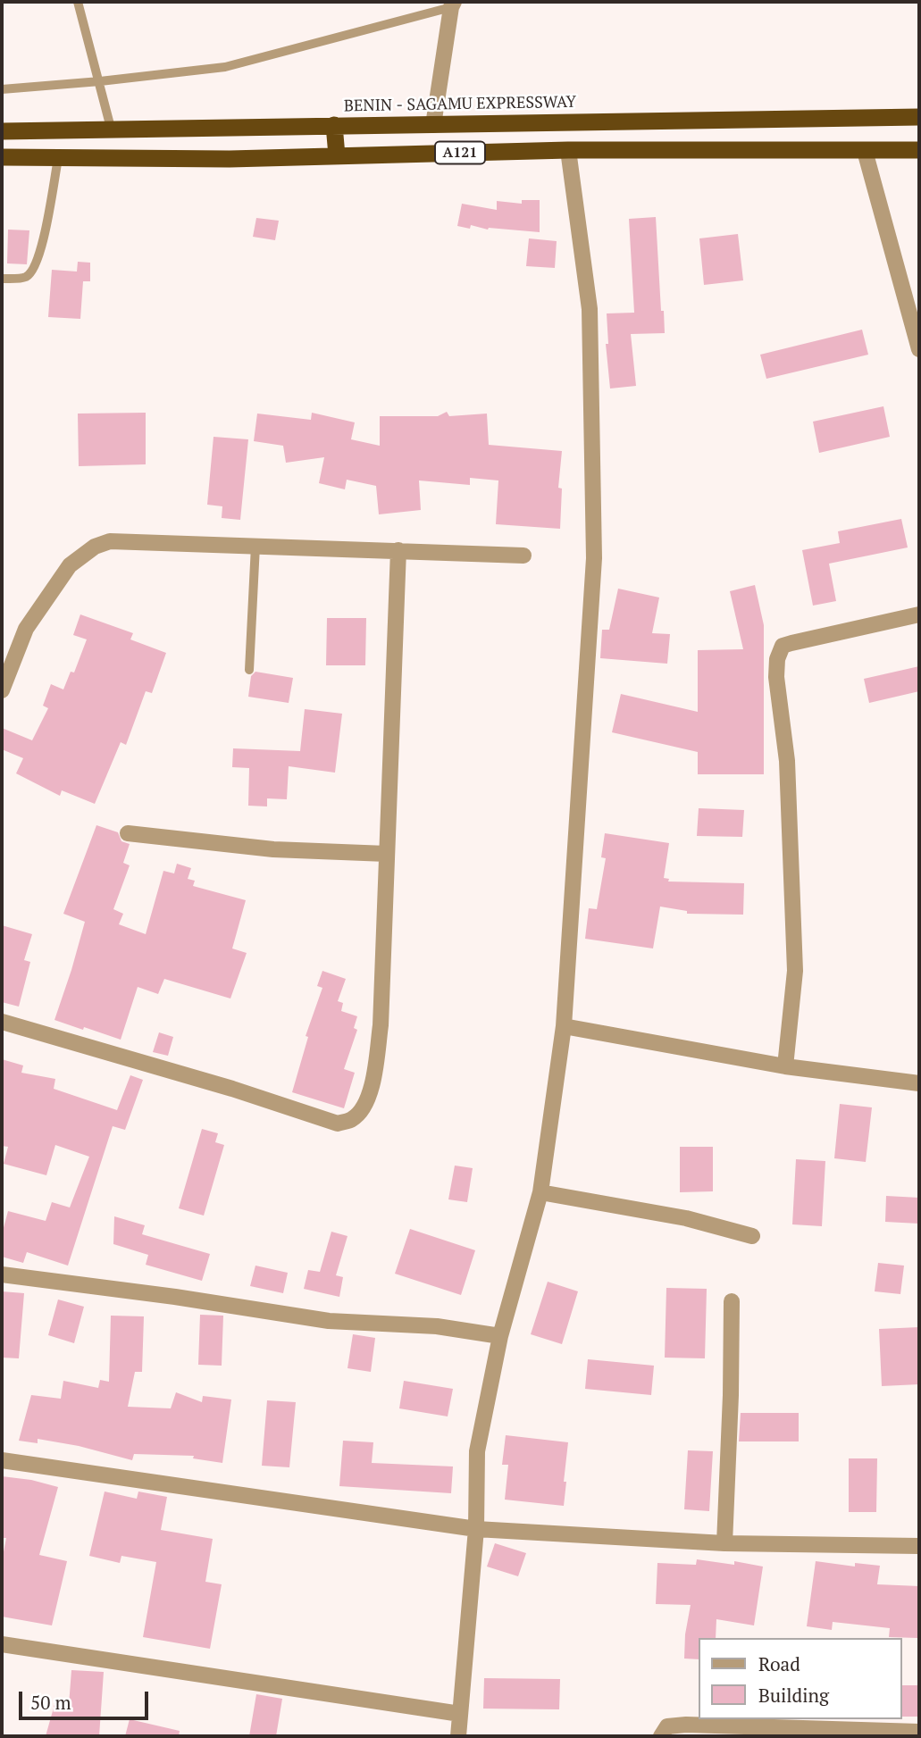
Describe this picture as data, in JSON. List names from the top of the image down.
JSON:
{
  "streets": {
    "highway": ["BENIN - SAGAMU EXPRESSWAY", "A121"]
  },
  "legend": ["Road", "Building"],
  "scale_bar": "50 m"
}
